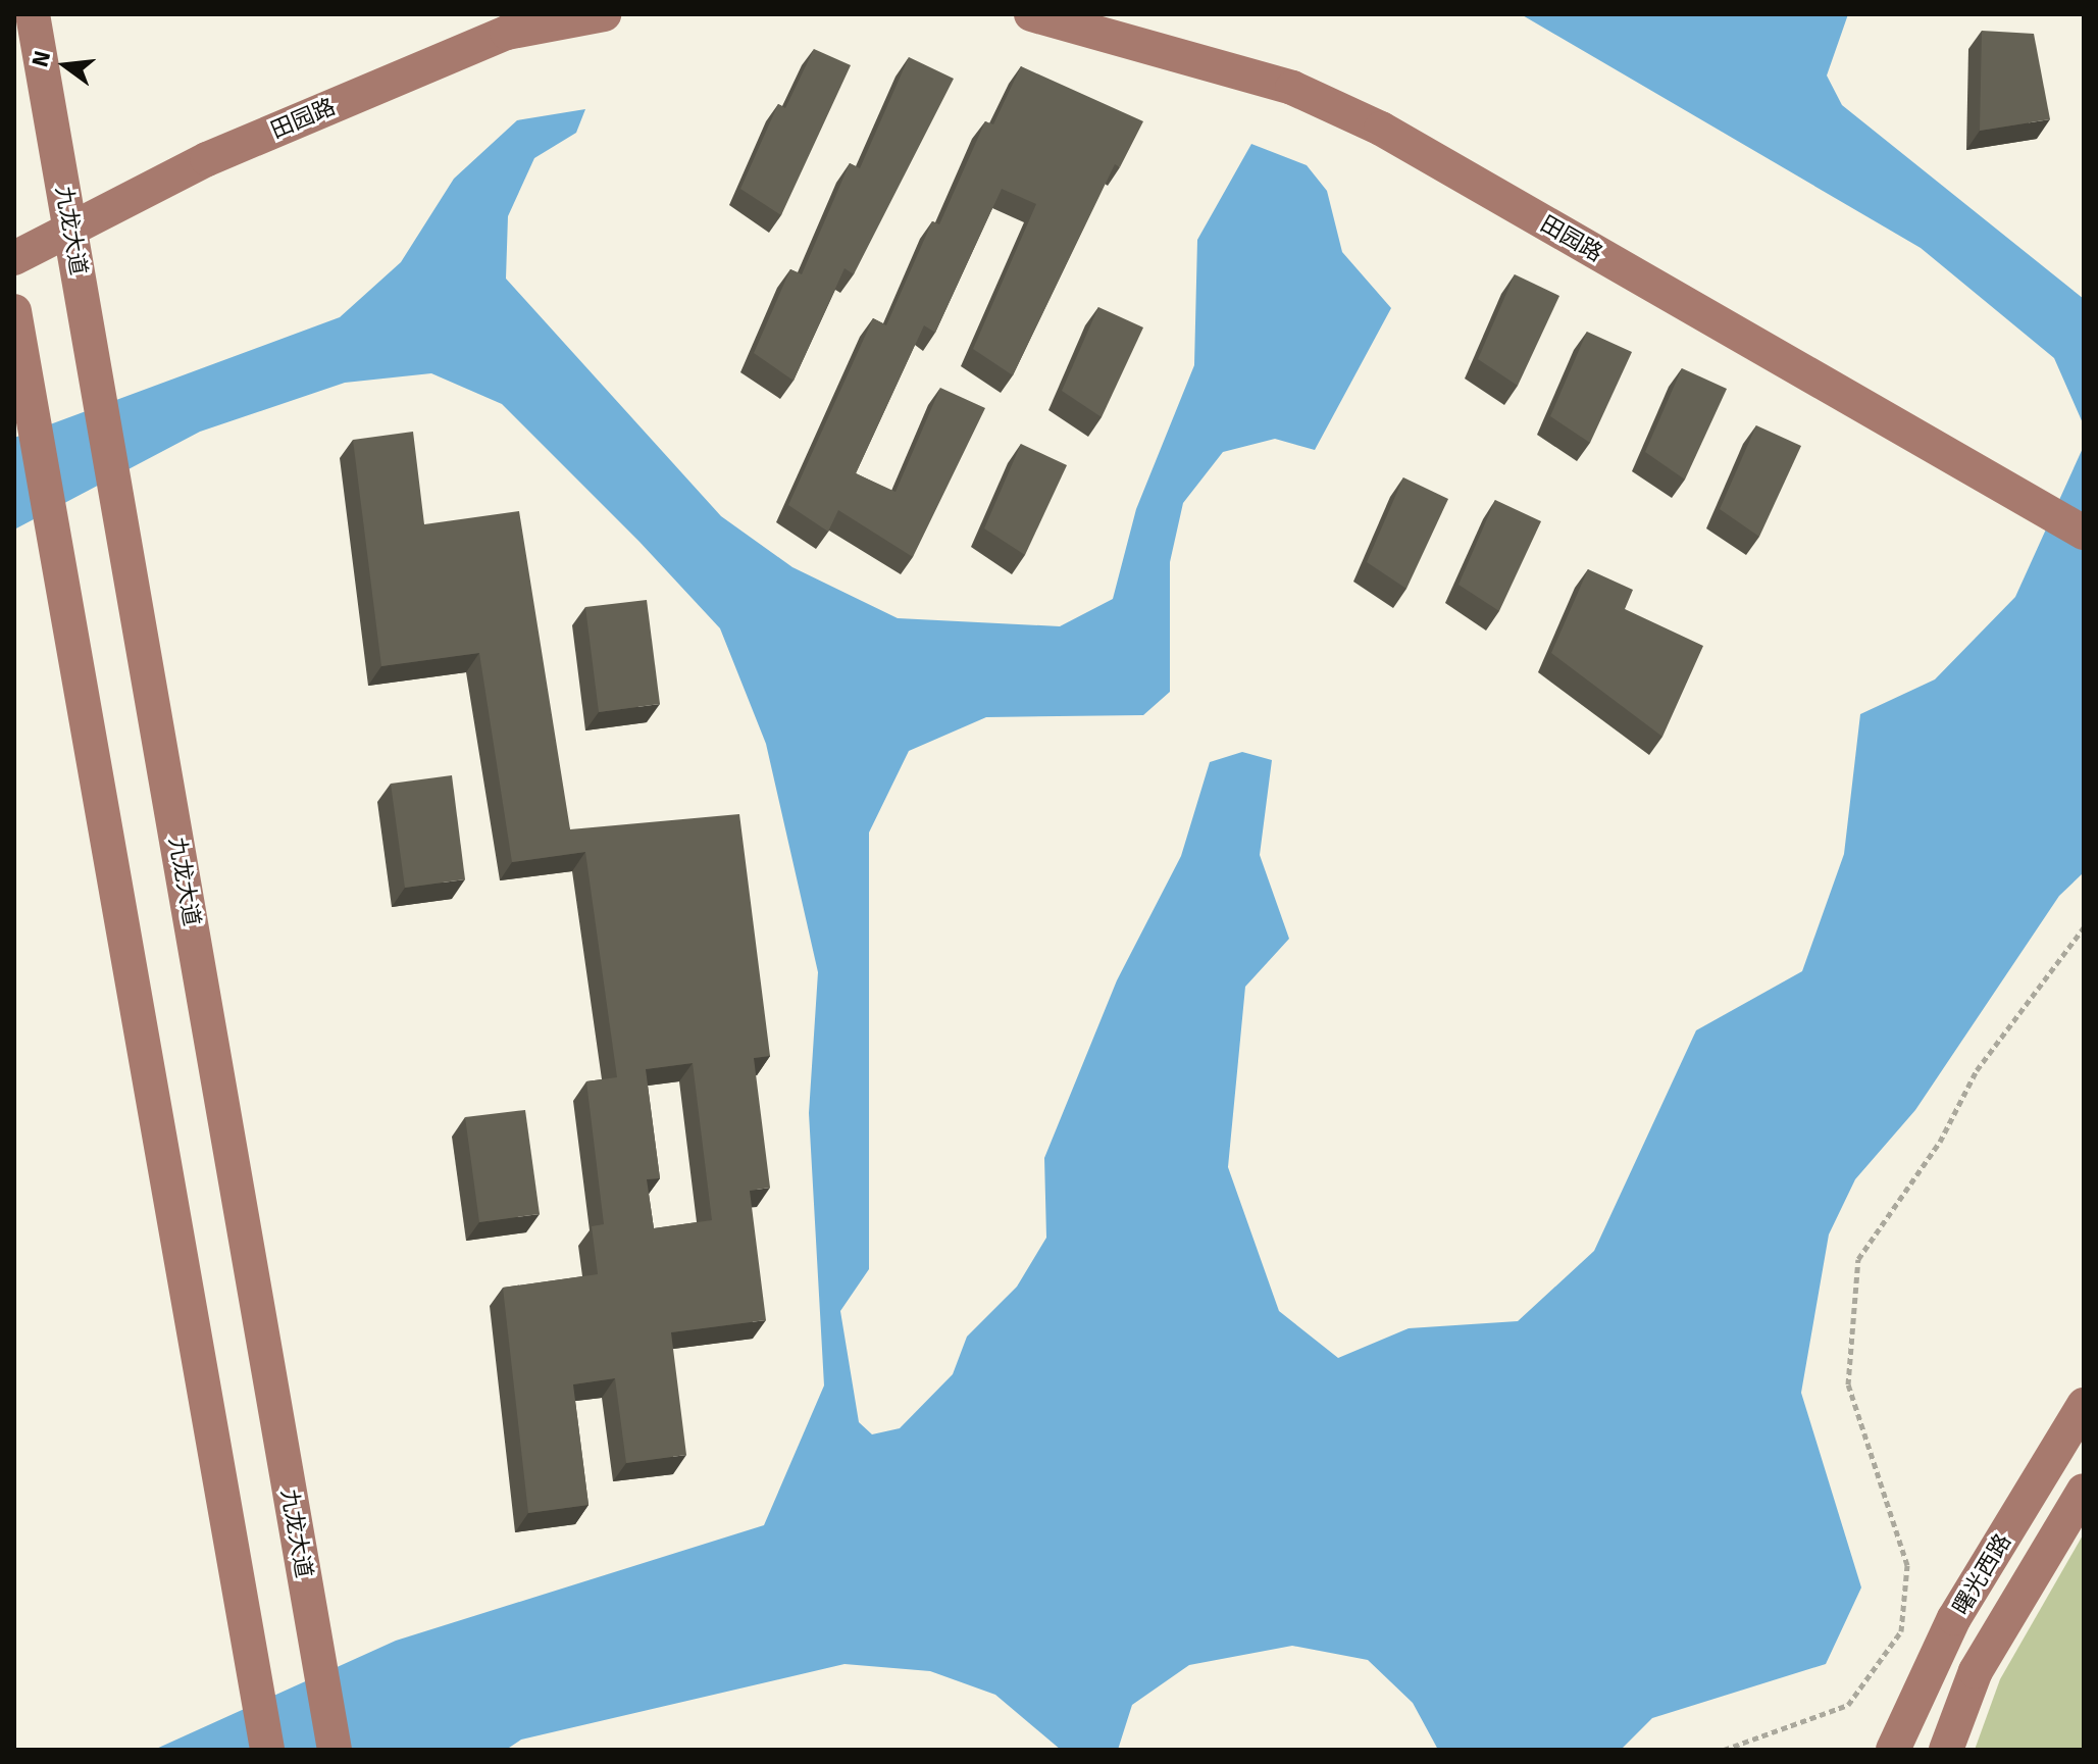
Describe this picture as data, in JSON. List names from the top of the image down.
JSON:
{
  "streets": {
    "main road": ["田园路", "九龙大道", "曙光西路"]
  },
  "crossings": [
    ["田园路", "九龙大道"]
  ],
  "north": "left"
}
